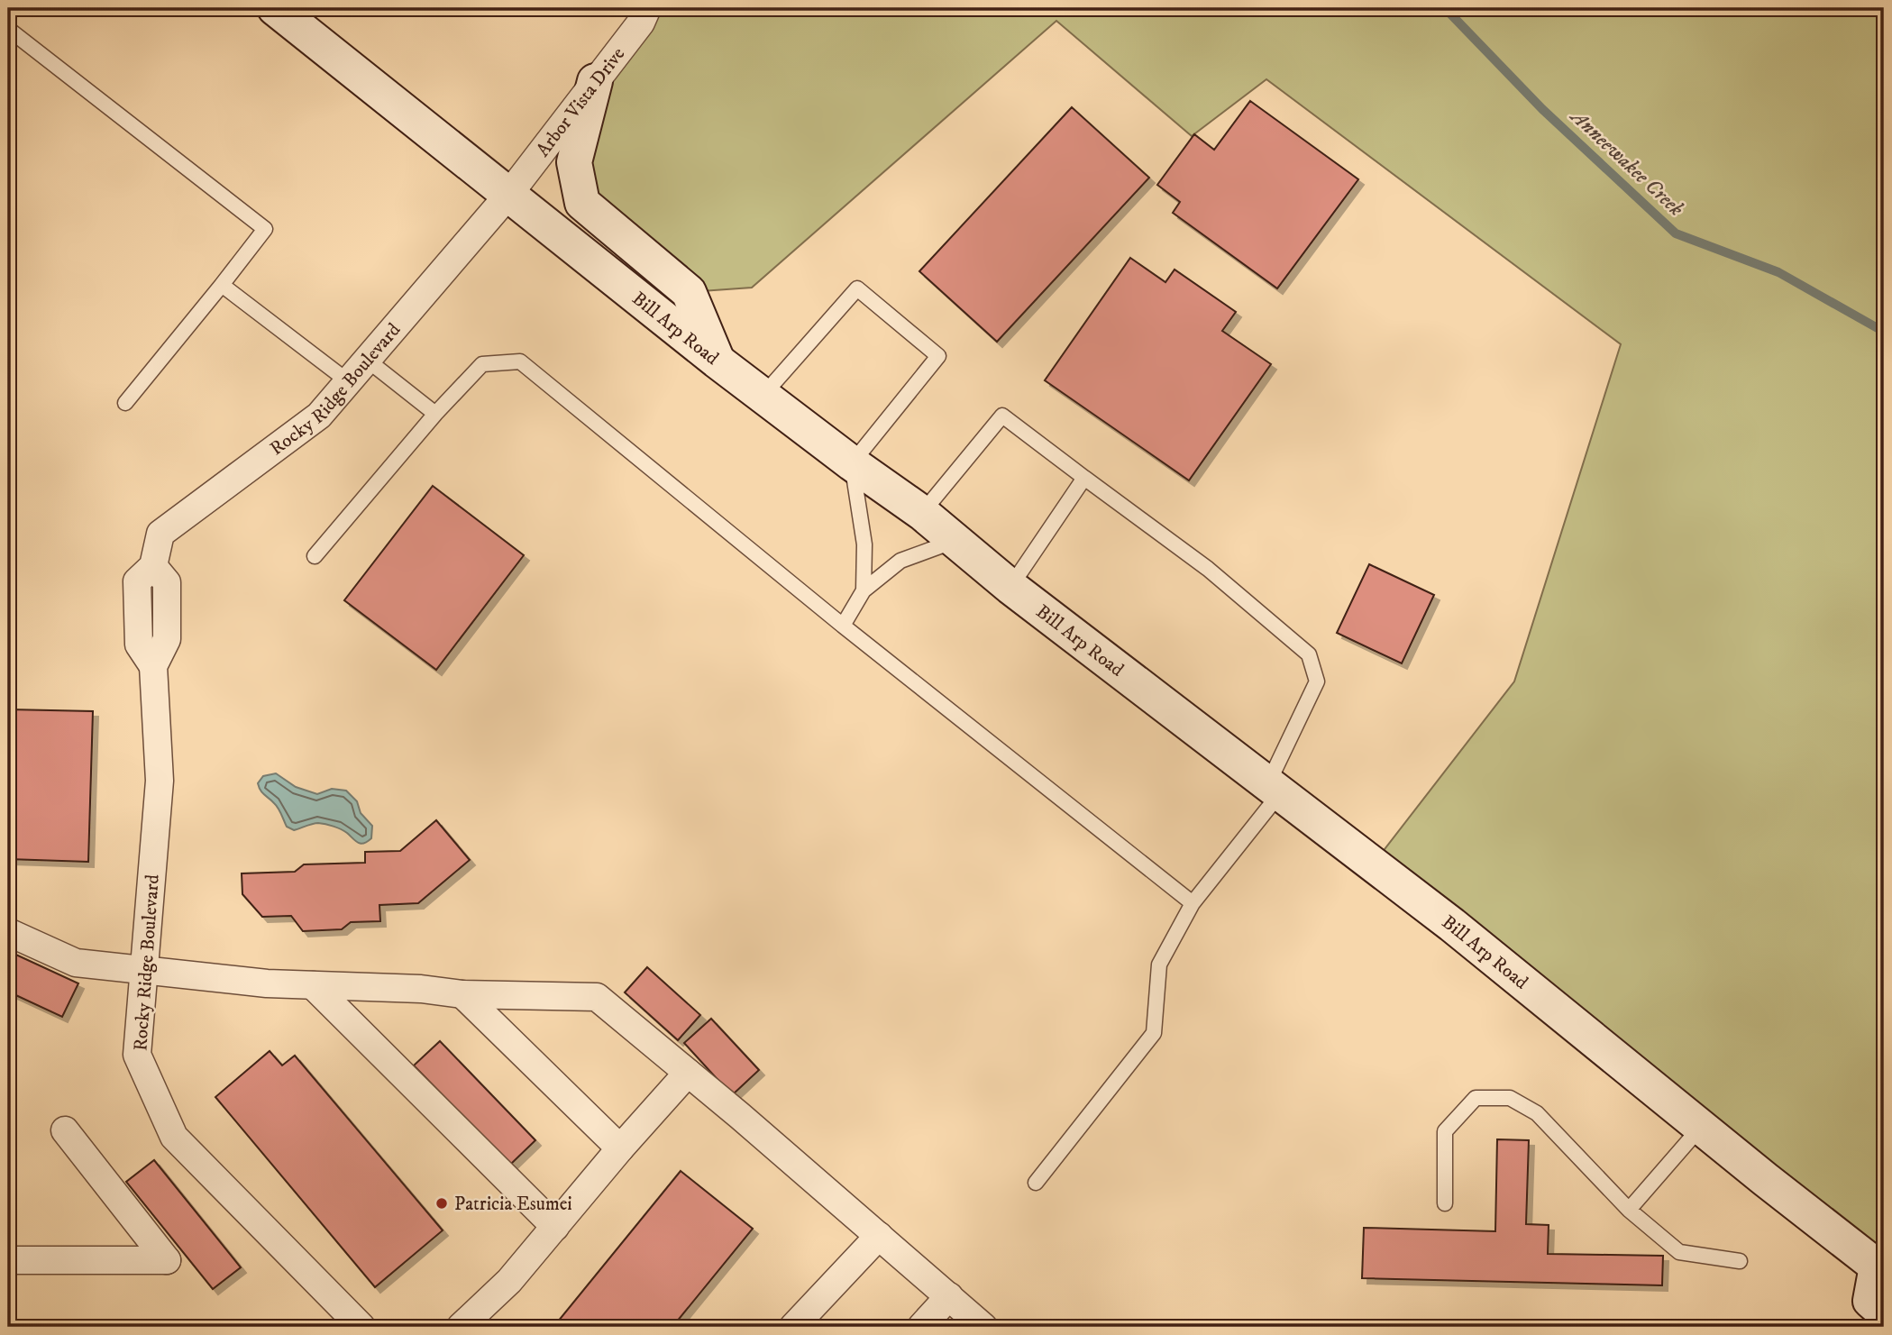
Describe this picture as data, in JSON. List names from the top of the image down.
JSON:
{
  "streets": {
    "main road": ["Bill Arp Road"],
    "street": ["Arbor Vista Drive", "Rocky Ridge Boulevard"]
  },
  "crossings": [
    ["Arbor Vista Drive", "Bill Arp Road"],
    ["Arbor Vista Drive", "Rocky Ridge Boulevard"],
    ["Bill Arp Road", "Rocky Ridge Boulevard"]
  ],
  "water": ["Anneewakee Creek"],
  "places": ["Patricia Esumei"]
}
